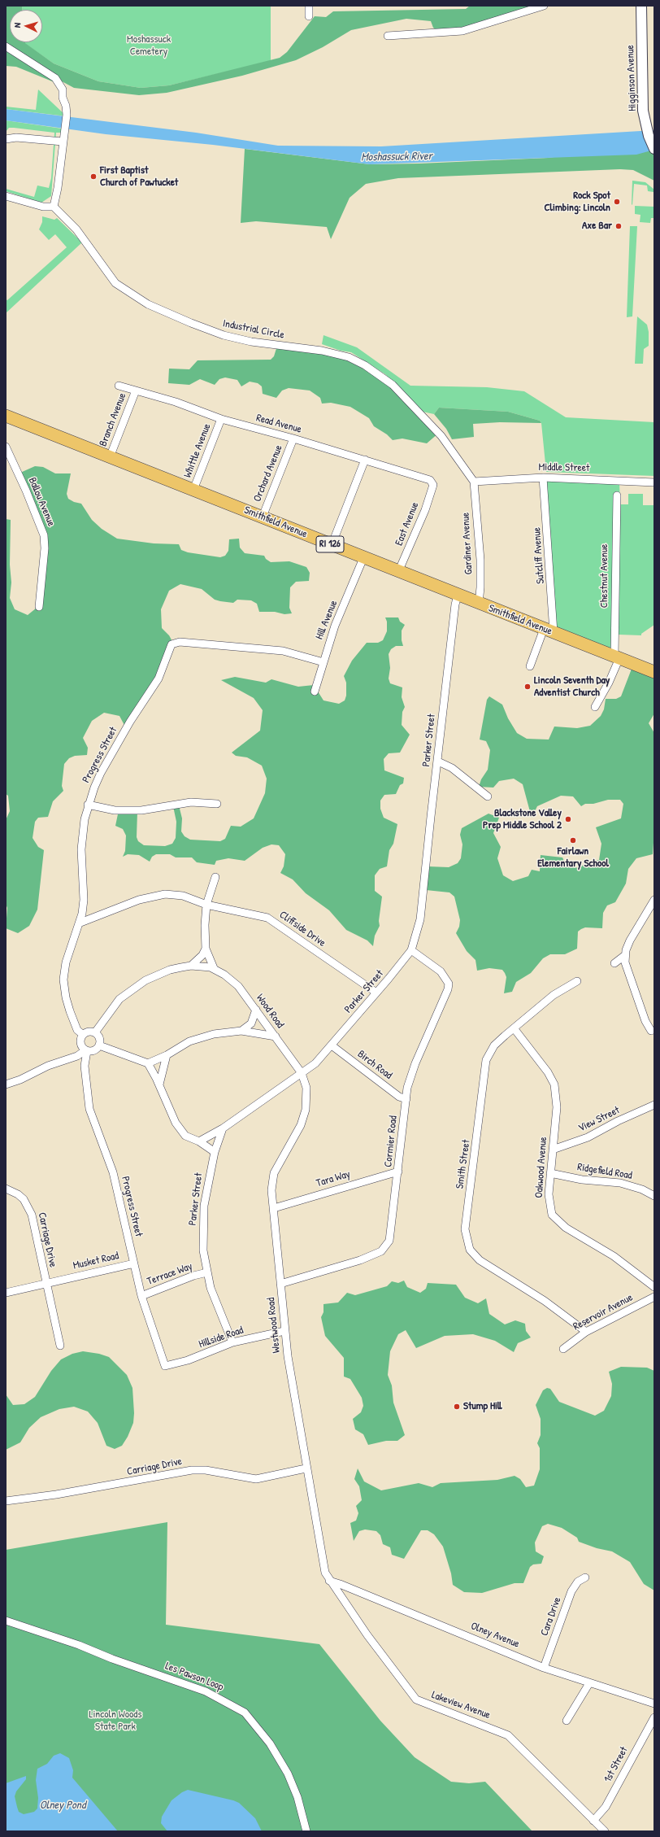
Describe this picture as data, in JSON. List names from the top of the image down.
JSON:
{
  "streets": {
    "main road": ["Smithfield Avenue", "RI 126"],
    "street": [
      "Higginson Avenue",
      "Industrial Circle",
      "Branch Avenue",
      "Read Avenue",
      "Whittle Avenue",
      "Middle Street",
      "Orchard Avenue",
      "Ballou Avenue",
      "East Avenue",
      "Gardiner Avenue",
      "Sutcliff Avenue",
      "Chestnut Avenue",
      "Hill Avenue",
      "Parker Street",
      "Progress Street",
      "Cliffside Drive",
      "Wood Road",
      "Birch Road",
      "View Street",
      "Cormier Road",
      "Smith Street",
      "Oakwood Avenue",
      "Ridgefield Road",
      "Tara Way",
      "Carriage Drive",
      "Musket Road",
      "Terrace Way",
      "Reservoir Avenue",
      "Westwood Road",
      "Hillside Road",
      "Cara Drive",
      "Olney Avenue",
      "Les Pawson Loop",
      "Lakeview Avenue",
      "1st Street"
    ]
  },
  "crossings": [
    ["Industrial Circle", "Middle Street"],
    ["Industrial Circle", "Gardiner Avenue"],
    ["Branch Avenue", "Read Avenue"],
    ["Branch Avenue", "Smithfield Avenue"],
    ["Read Avenue", "Whittle Avenue"],
    ["Read Avenue", "Orchard Avenue"],
    ["Read Avenue", "East Avenue"],
    ["Whittle Avenue", "Smithfield Avenue"],
    ["Middle Street", "Gardiner Avenue"],
    ["Middle Street", "Sutcliff Avenue"],
    ["Orchard Avenue", "Smithfield Avenue"],
    ["Smithfield Avenue", "East Avenue"],
    ["Smithfield Avenue", "Gardiner Avenue"],
    ["Smithfield Avenue", "Sutcliff Avenue"],
    ["Smithfield Avenue", "Chestnut Avenue"],
    ["Smithfield Avenue", "Hill Avenue"],
    ["Smithfield Avenue", "Parker Street"],
    ["Hill Avenue", "Progress Street"],
    ["Parker Street", "Cliffside Drive"],
    ["Parker Street", "Wood Road"],
    ["Parker Street", "Birch Road"],
    ["Parker Street", "Cormier Road"],
    ["Parker Street", "Terrace Way"],
    ["Parker Street", "Westwood Road"],
    ["Parker Street", "Hillside Road"],
    ["Progress Street", "Cliffside Drive"],
    ["Progress Street", "Wood Road"],
    ["Progress Street", "Musket Road"],
    ["Progress Street", "Terrace Way"],
    ["Progress Street", "Hillside Road"],
    ["Wood Road", "Westwood Road"],
    ["Birch Road", "Cormier Road"],
    ["View Street", "Oakwood Avenue"],
    ["Cormier Road", "Tara Way"],
    ["Cormier Road", "Westwood Road"],
    ["Smith Street", "Oakwood Avenue"],
    ["Smith Street", "Reservoir Avenue"],
    ["Oakwood Avenue", "Ridgefield Road"],
    ["Tara Way", "Westwood Road"],
    ["Carriage Drive", "Musket Road"],
    ["Carriage Drive", "Westwood Road"],
    ["Westwood Road", "Hillside Road"],
    ["Westwood Road", "Olney Avenue"],
    ["Westwood Road", "Lakeview Avenue"],
    ["Cara Drive", "Olney Avenue"],
    ["Olney Avenue", "Lakeview Avenue"],
    ["Lakeview Avenue", "1st Street"]
  ],
  "water": ["Moshassuck River", "Olney Pond"],
  "parks": ["Moshassuck Cemetery", "Lincoln Woods State Park"],
  "places": [
    "First Baptist Church of Pawtucket",
    "Rock Spot Climbing: Lincoln",
    "Axe Bar",
    "Lincoln Seventh Day Adventist Church",
    "Blackstone Valley Prep Middle School 2",
    "Fairlawn Elementary School",
    "Stump Hill"
  ],
  "north": "left"
}
